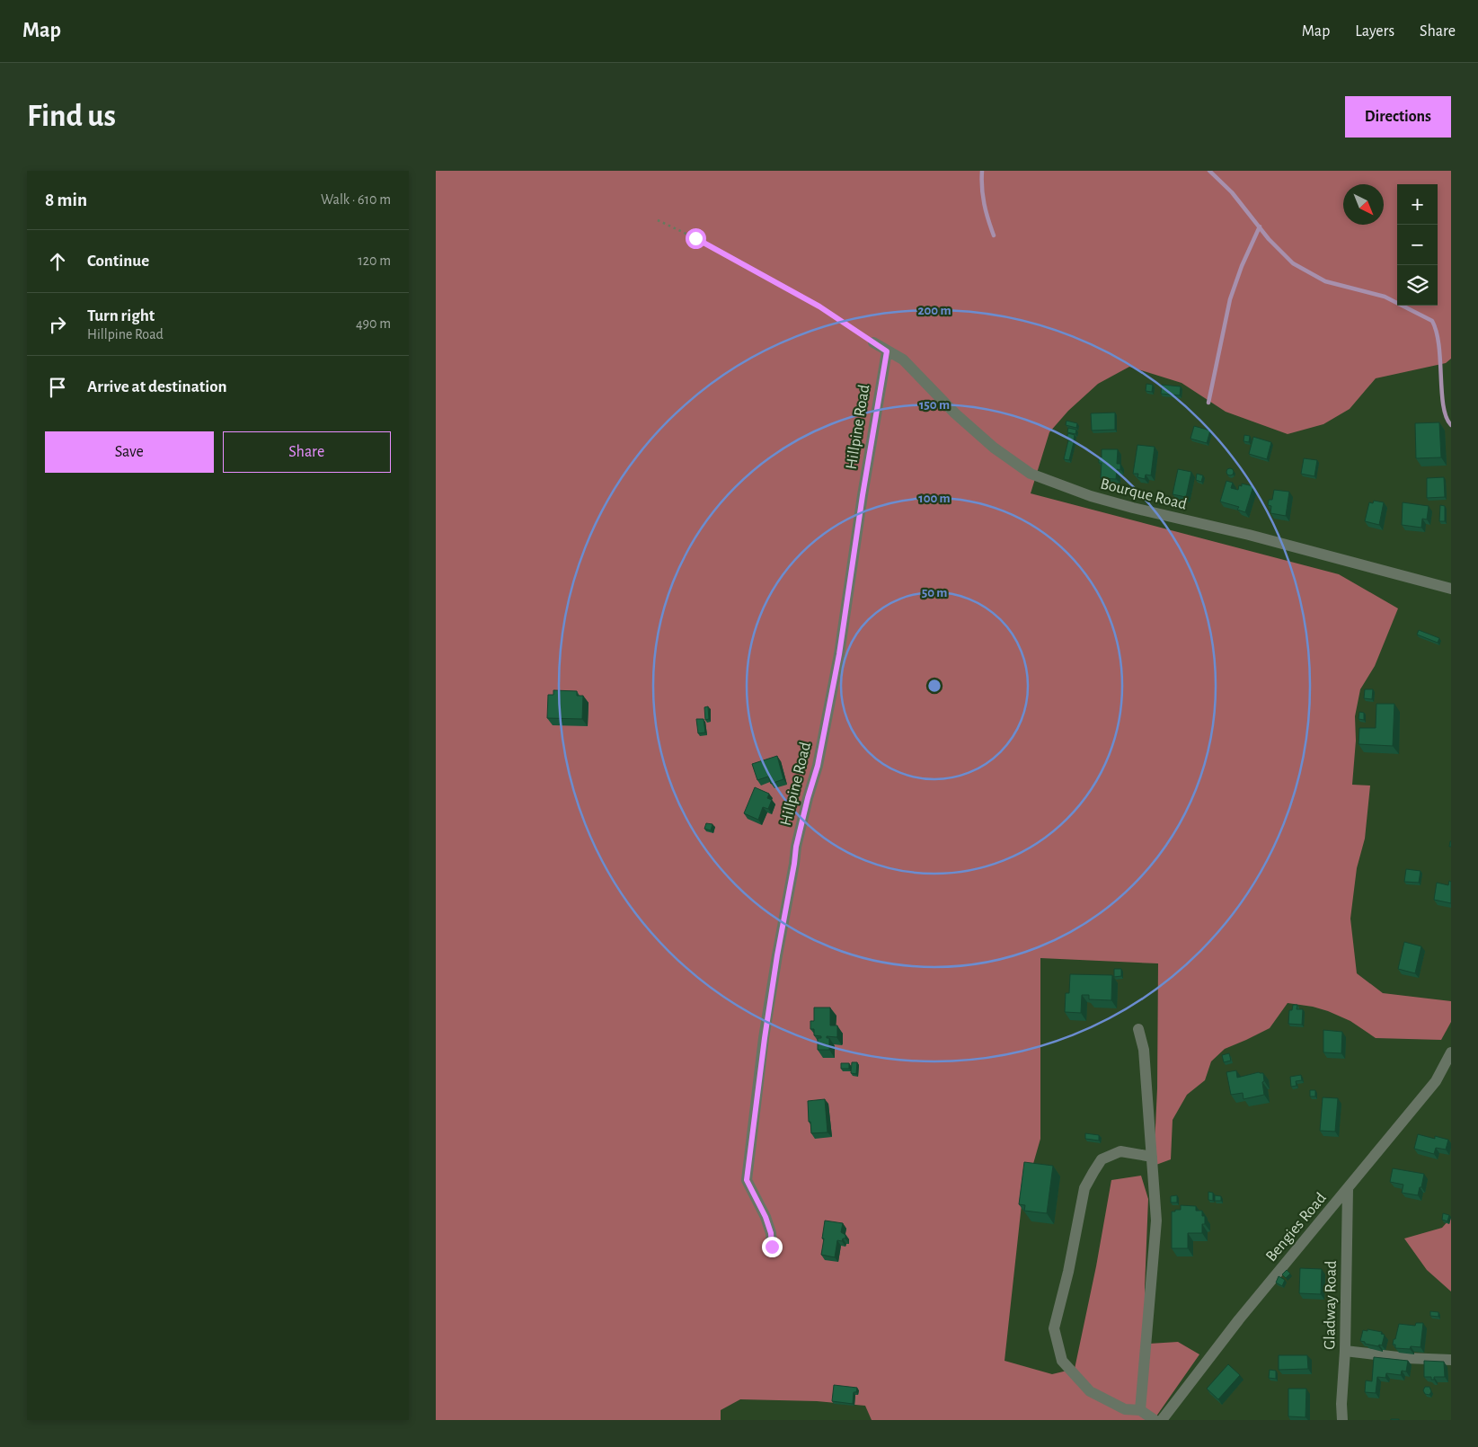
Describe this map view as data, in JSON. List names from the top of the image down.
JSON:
{
  "streets": {
    "street": [
      "Hillpine Road",
      "Bourque Road",
      "Bengies Road",
      "Gladway Road"
    ]
  },
  "crossings": [
    ["Hillpine Road", "Bourque Road"],
    ["Bengies Road", "Gladway Road"]
  ],
  "north": "bottom right",
  "page": {
    "header": "Map",
    "nav": ["Map", "Layers", "Share"],
    "buttons": [
      "Directions",
      ["Save", "Share"]
    ],
    "title": "Find us",
    "heading": ["8 min", "Walk · 610 m"],
    "map_buttons": ["+", "−"],
    "list": [
      ["Continue", "120 m"],
      ["Turn right", "Hillpine Road", "490 m"],
      "Arrive at destination"
    ]
  },
  "rings": [
    "200 m",
    "150 m",
    "100 m",
    "50 m"
  ]
}
